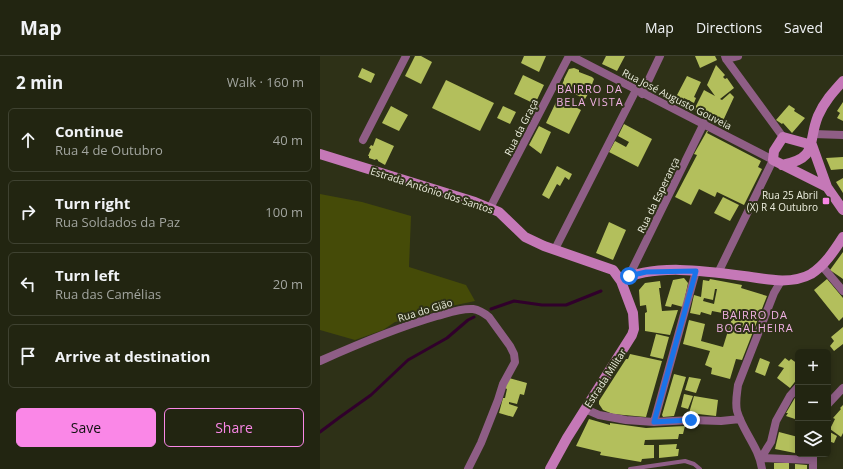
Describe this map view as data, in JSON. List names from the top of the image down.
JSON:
{
  "streets": {
    "street": [
      "Rua José Augusto Gouveia",
      "Rua da Graça",
      "Estrada António dos Santos",
      "Rua da Esperança",
      "Rua do Gião",
      "Estrada Militar"
    ]
  },
  "crossings": [
    ["Rua José Augusto Gouveia", "Rua da Graça"],
    ["Rua José Augusto Gouveia", "Rua da Esperança"],
    ["Rua da Graça", "Estrada António dos Santos"],
    ["Estrada António dos Santos", "Rua da Esperança"],
    ["Estrada António dos Santos", "Estrada Militar"],
    ["Rua da Esperança", "Estrada Militar"]
  ],
  "districts": ["BAIRRO DA BELA VISTA", "BAIRRO DA BOGALHEIRA"],
  "places": {
    "transit": ["Rua 25 Abril (X) R 4 Outubro"]
  },
  "page": {
    "header": "Map",
    "nav": ["Map", "Directions", "Saved"],
    "heading": ["2 min", "Walk · 160 m"],
    "list": [
      ["Continue", "Rua 4 de Outubro", "40 m"],
      ["Turn right", "Rua Soldados da Paz", "100 m"],
      ["Turn left", "Rua das Camélias", "20 m"],
      "Arrive at destination"
    ],
    "map_buttons": ["+", "−"],
    "buttons": ["Save", "Share"]
  }
}
